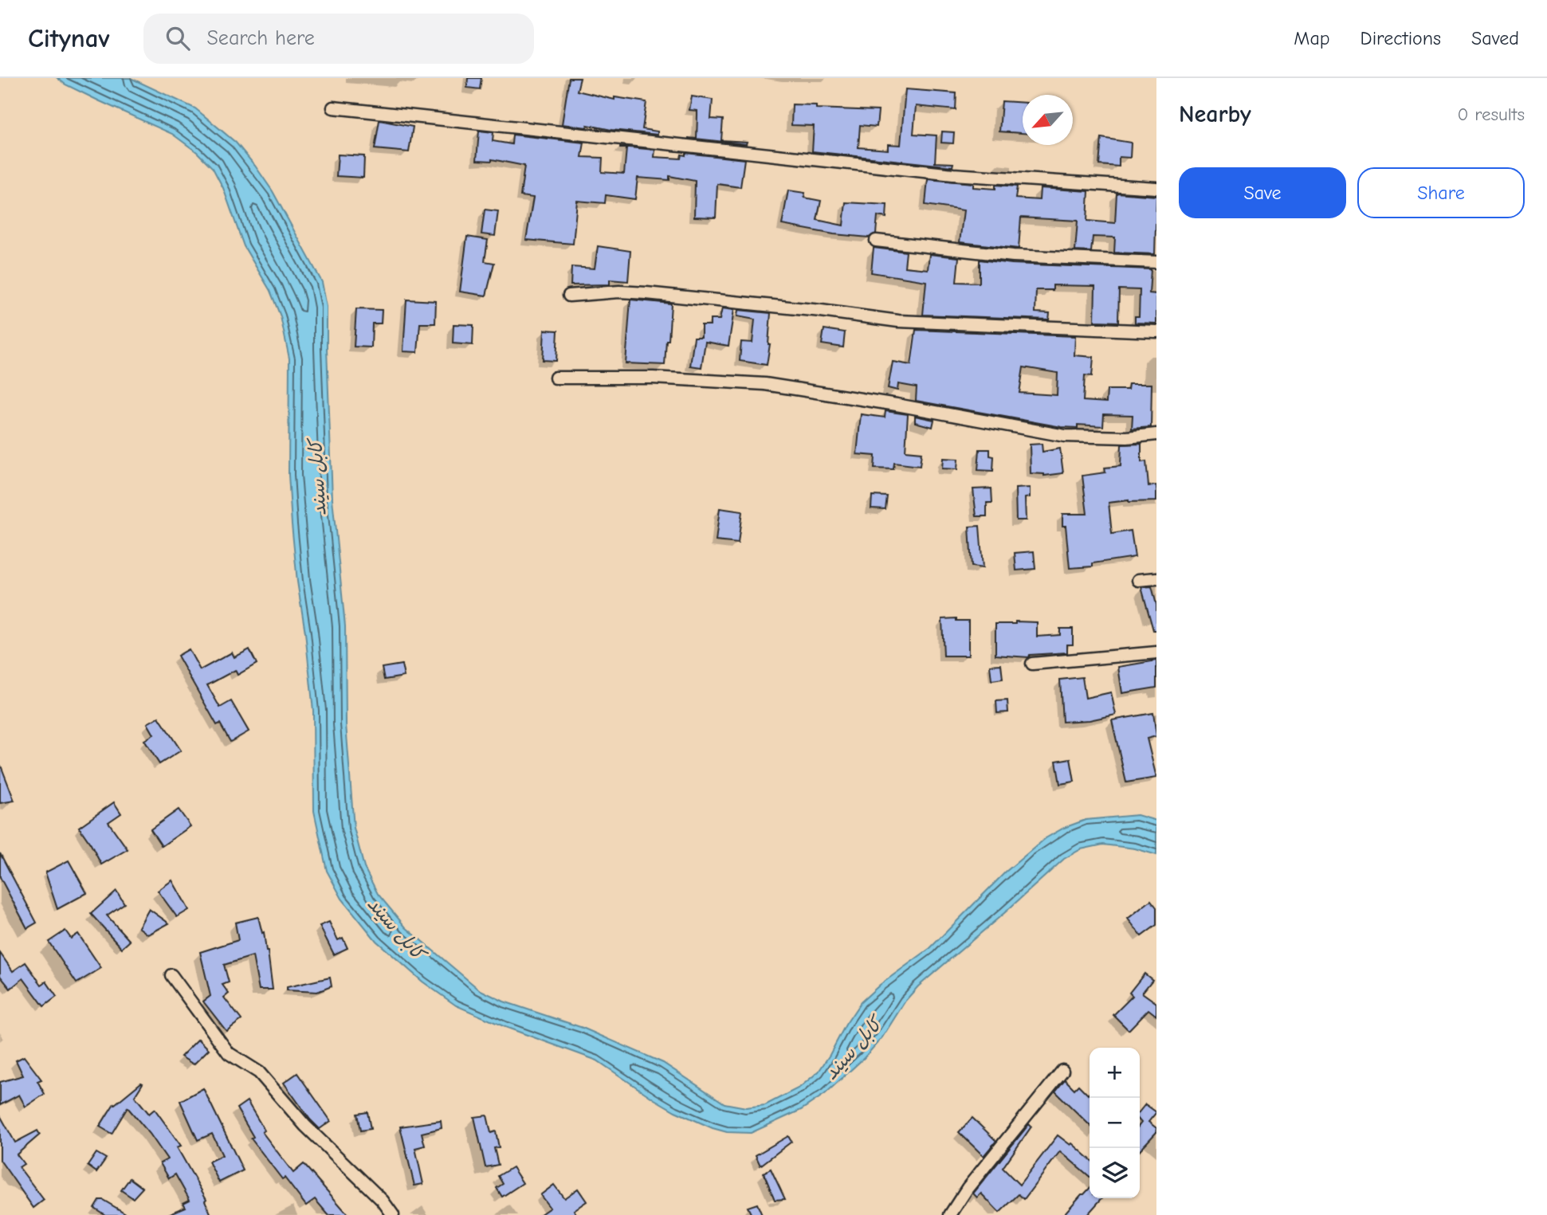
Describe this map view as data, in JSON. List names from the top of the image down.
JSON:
{
  "water": ["کابل سيند"],
  "north": "bottom left",
  "page": {
    "header": "Citynav",
    "search": "Search here",
    "nav": ["Map", "Directions", "Saved"],
    "heading": ["Nearby", "0 results"],
    "buttons": ["Save", "Share"],
    "map_buttons": ["+", "−"]
  }
}
